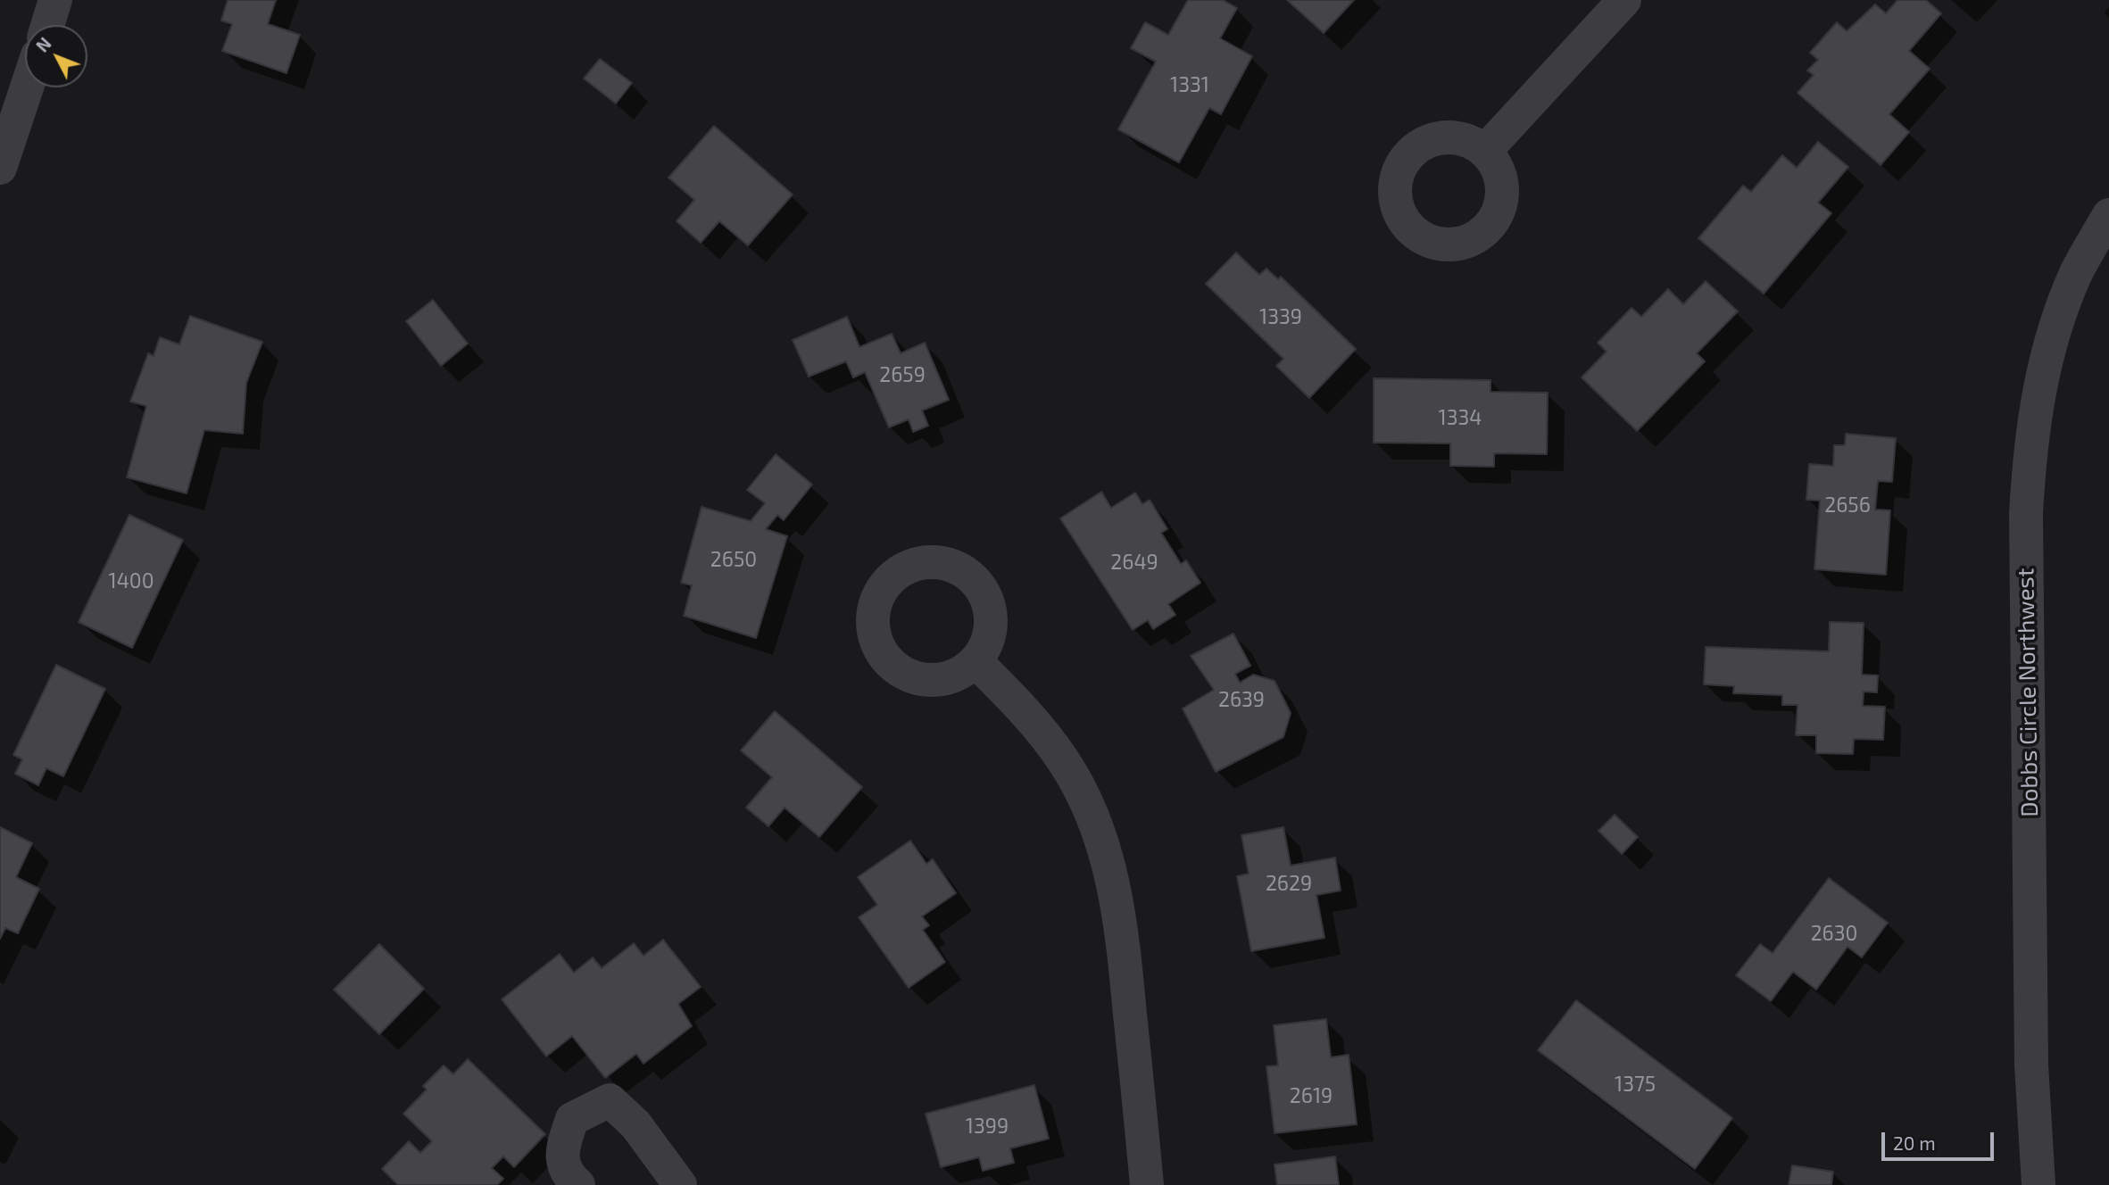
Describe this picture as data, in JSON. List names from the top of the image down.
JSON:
{
  "streets": {
    "street": ["Dobbs Circle Northwest"]
  },
  "house_numbers": [
    "1331",
    "1339",
    "2659",
    "1334",
    "2656",
    "2650",
    "2649",
    "1400",
    "2639",
    "2629",
    "2630",
    "1375",
    "2619",
    "1399"
  ],
  "scale_bar": "20 m",
  "north": "top left"
}
